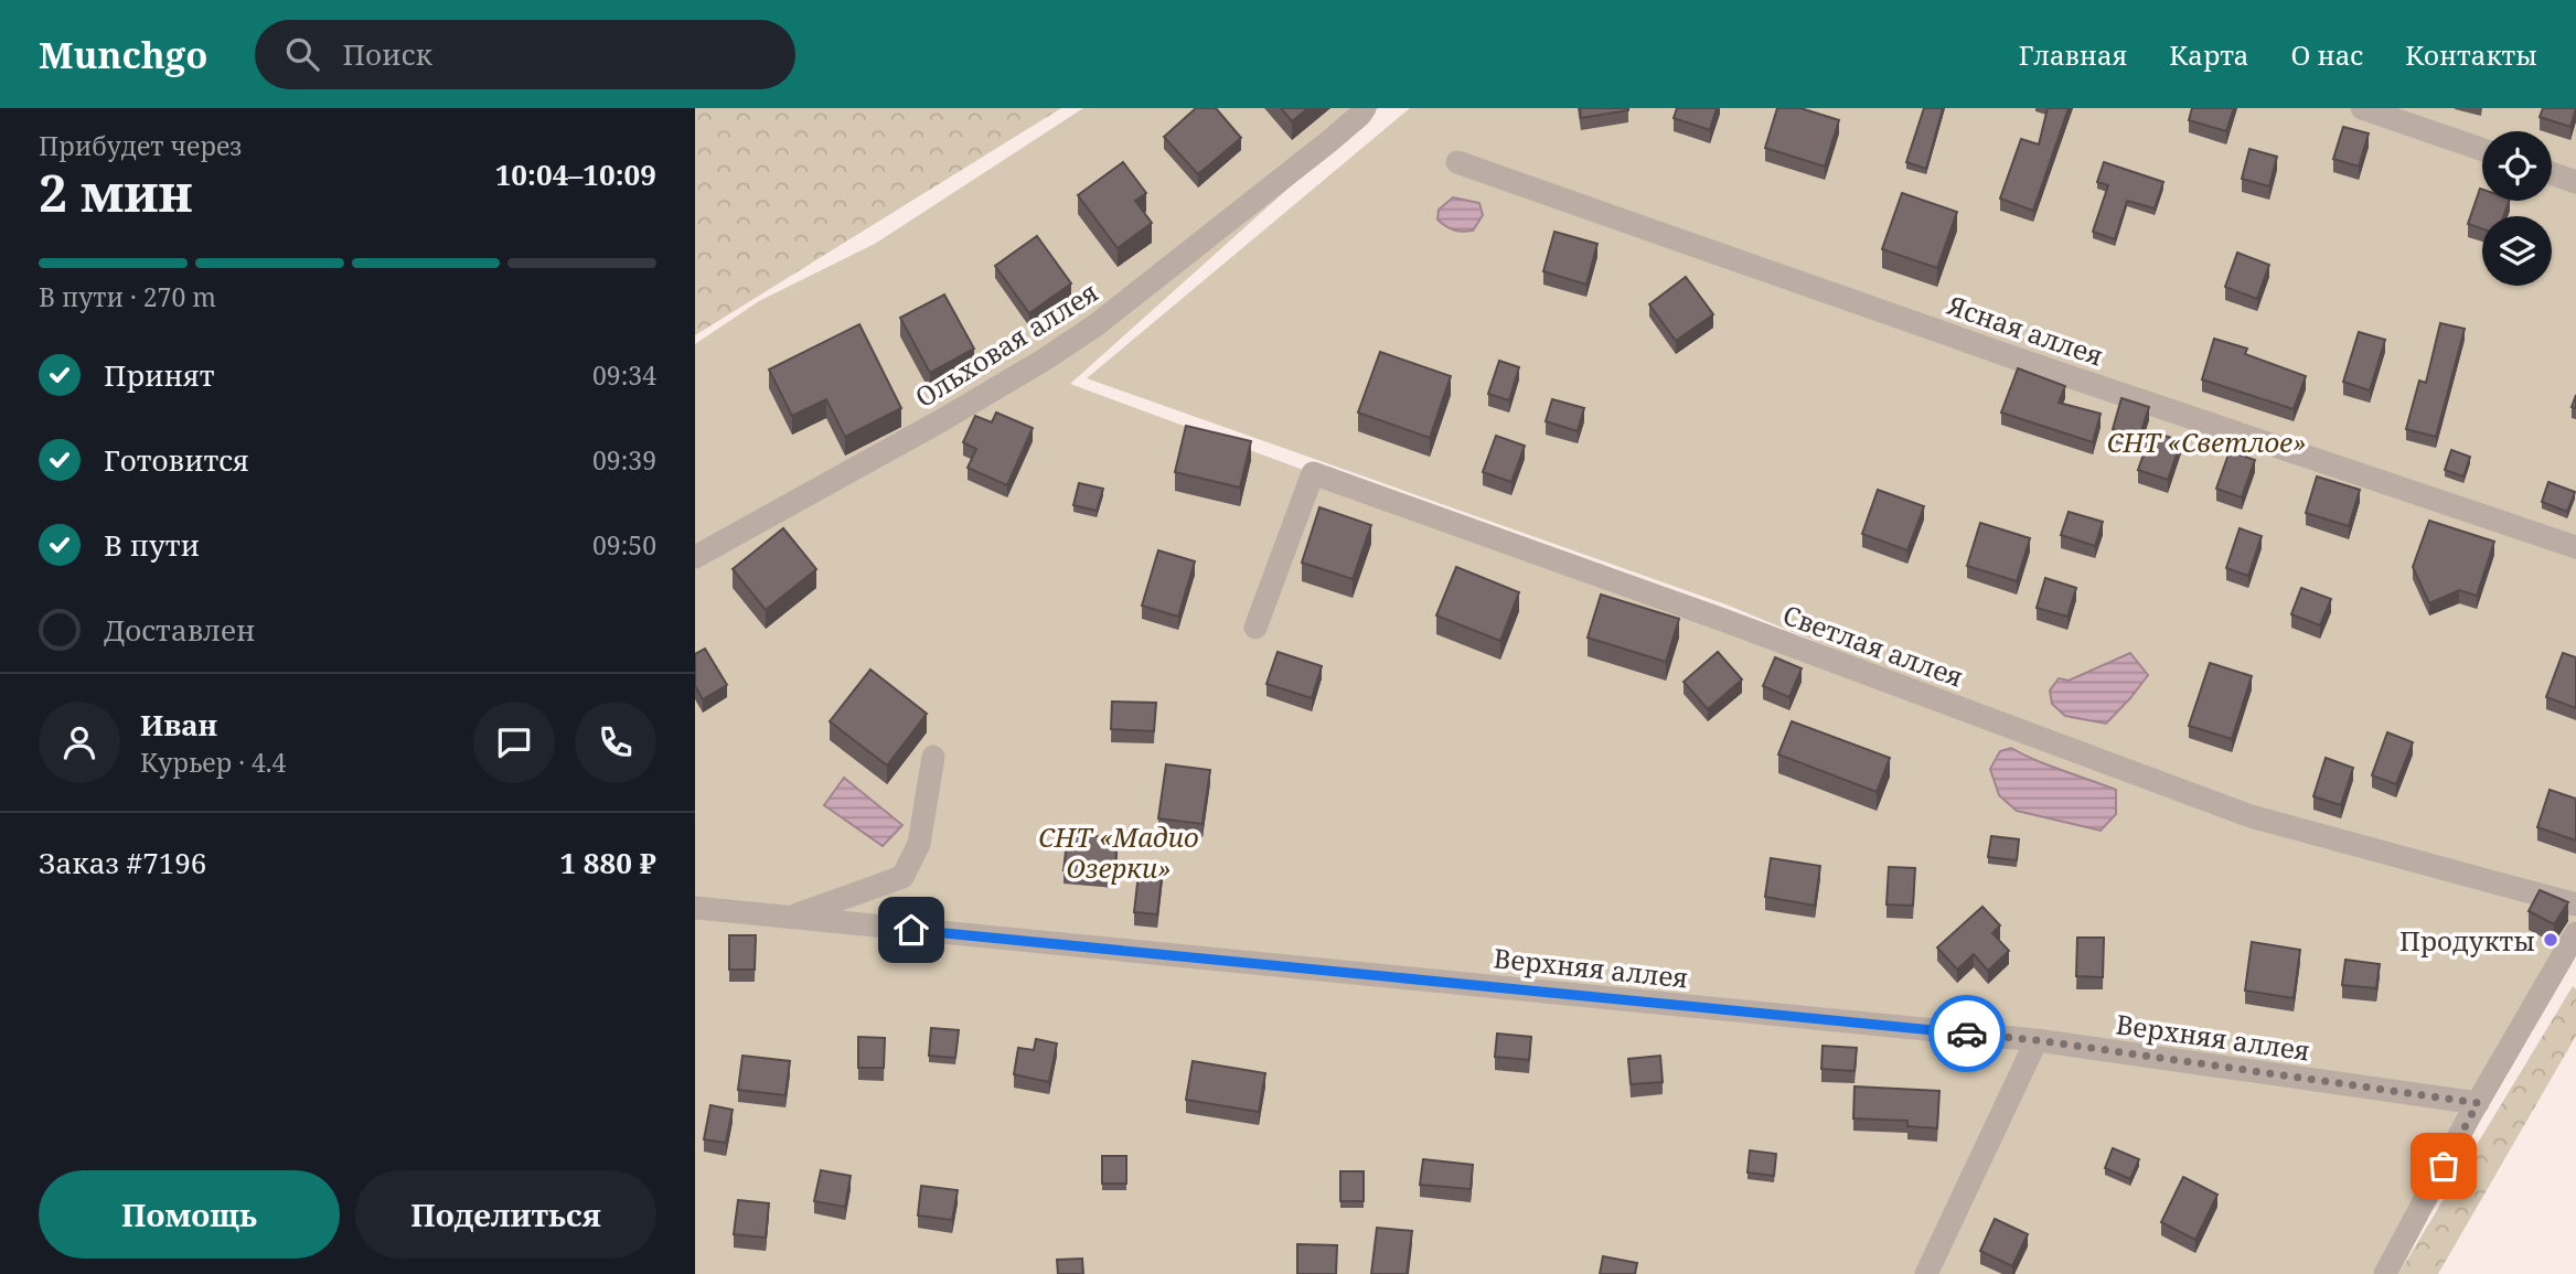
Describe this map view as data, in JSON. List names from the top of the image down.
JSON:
{
  "streets": {
    "street": [
      "Ясная аллея",
      "Ольховая аллея",
      "Светлая аллея",
      "Верхняя аллея"
    ]
  },
  "parks": ["СНТ «Светлое»", "СНТ «Мадио Озерки»"],
  "places": ["Продукты"],
  "page": {
    "header": "Munchgo",
    "search": "Поиск",
    "nav": [
      "Главная",
      "Карта",
      "О нас",
      "Контакты"
    ],
    "heading": ["2 мин", "Прибудет через", "10:04–10:09"],
    "panel": [
      "Иван",
      "Курьер · 4.4",
      "Заказ #7196",
      "1 880 ₽"
    ],
    "bar": "В пути · 270 m",
    "list": [
      ["Принят", "09:34"],
      ["Готовится", "09:39"],
      ["В пути", "09:50"],
      "Доставлен"
    ],
    "buttons": ["Помощь", "Поделиться"]
  }
}
